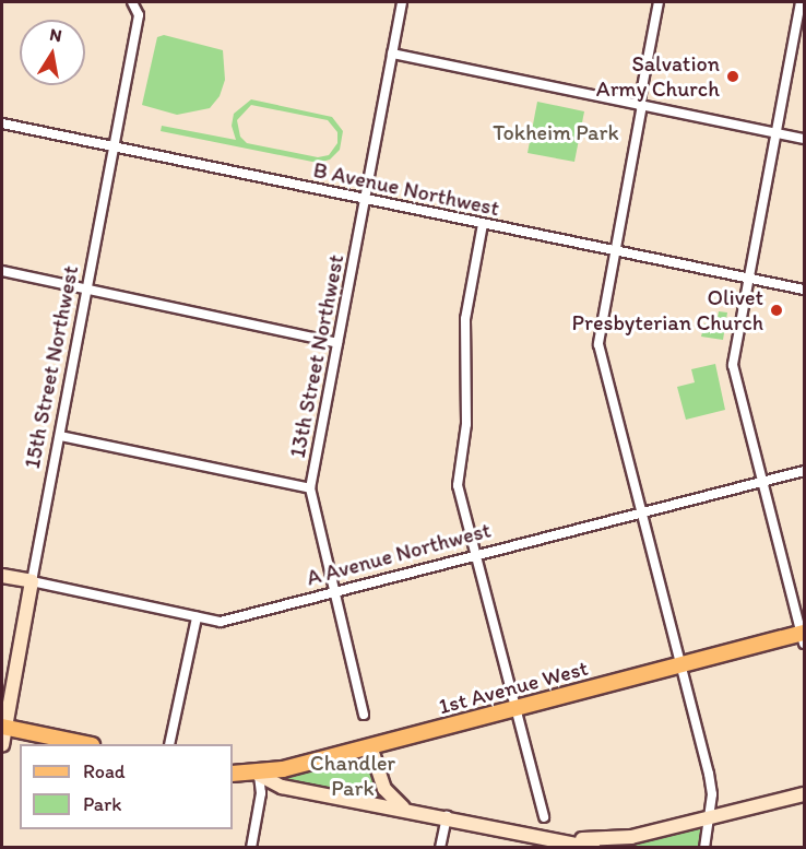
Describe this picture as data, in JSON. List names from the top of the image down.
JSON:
{
  "streets": {
    "main road": ["15th Street Northwest", "A Avenue Northwest", "1st Avenue West"],
    "street": ["B Avenue Northwest", "13th Street Northwest"]
  },
  "crossings": [
    ["B Avenue Northwest", "13th Street Northwest"],
    ["B Avenue Northwest", "15th Street Northwest"],
    ["13th Street Northwest", "A Avenue Northwest"],
    ["15th Street Northwest", "A Avenue Northwest"]
  ],
  "parks": ["Tokheim Park", "Chandler Park"],
  "places": ["Salvation Army Church", "Olivet Presbyterian Church"],
  "legend": ["Road", "Park"],
  "north": "top"
}
